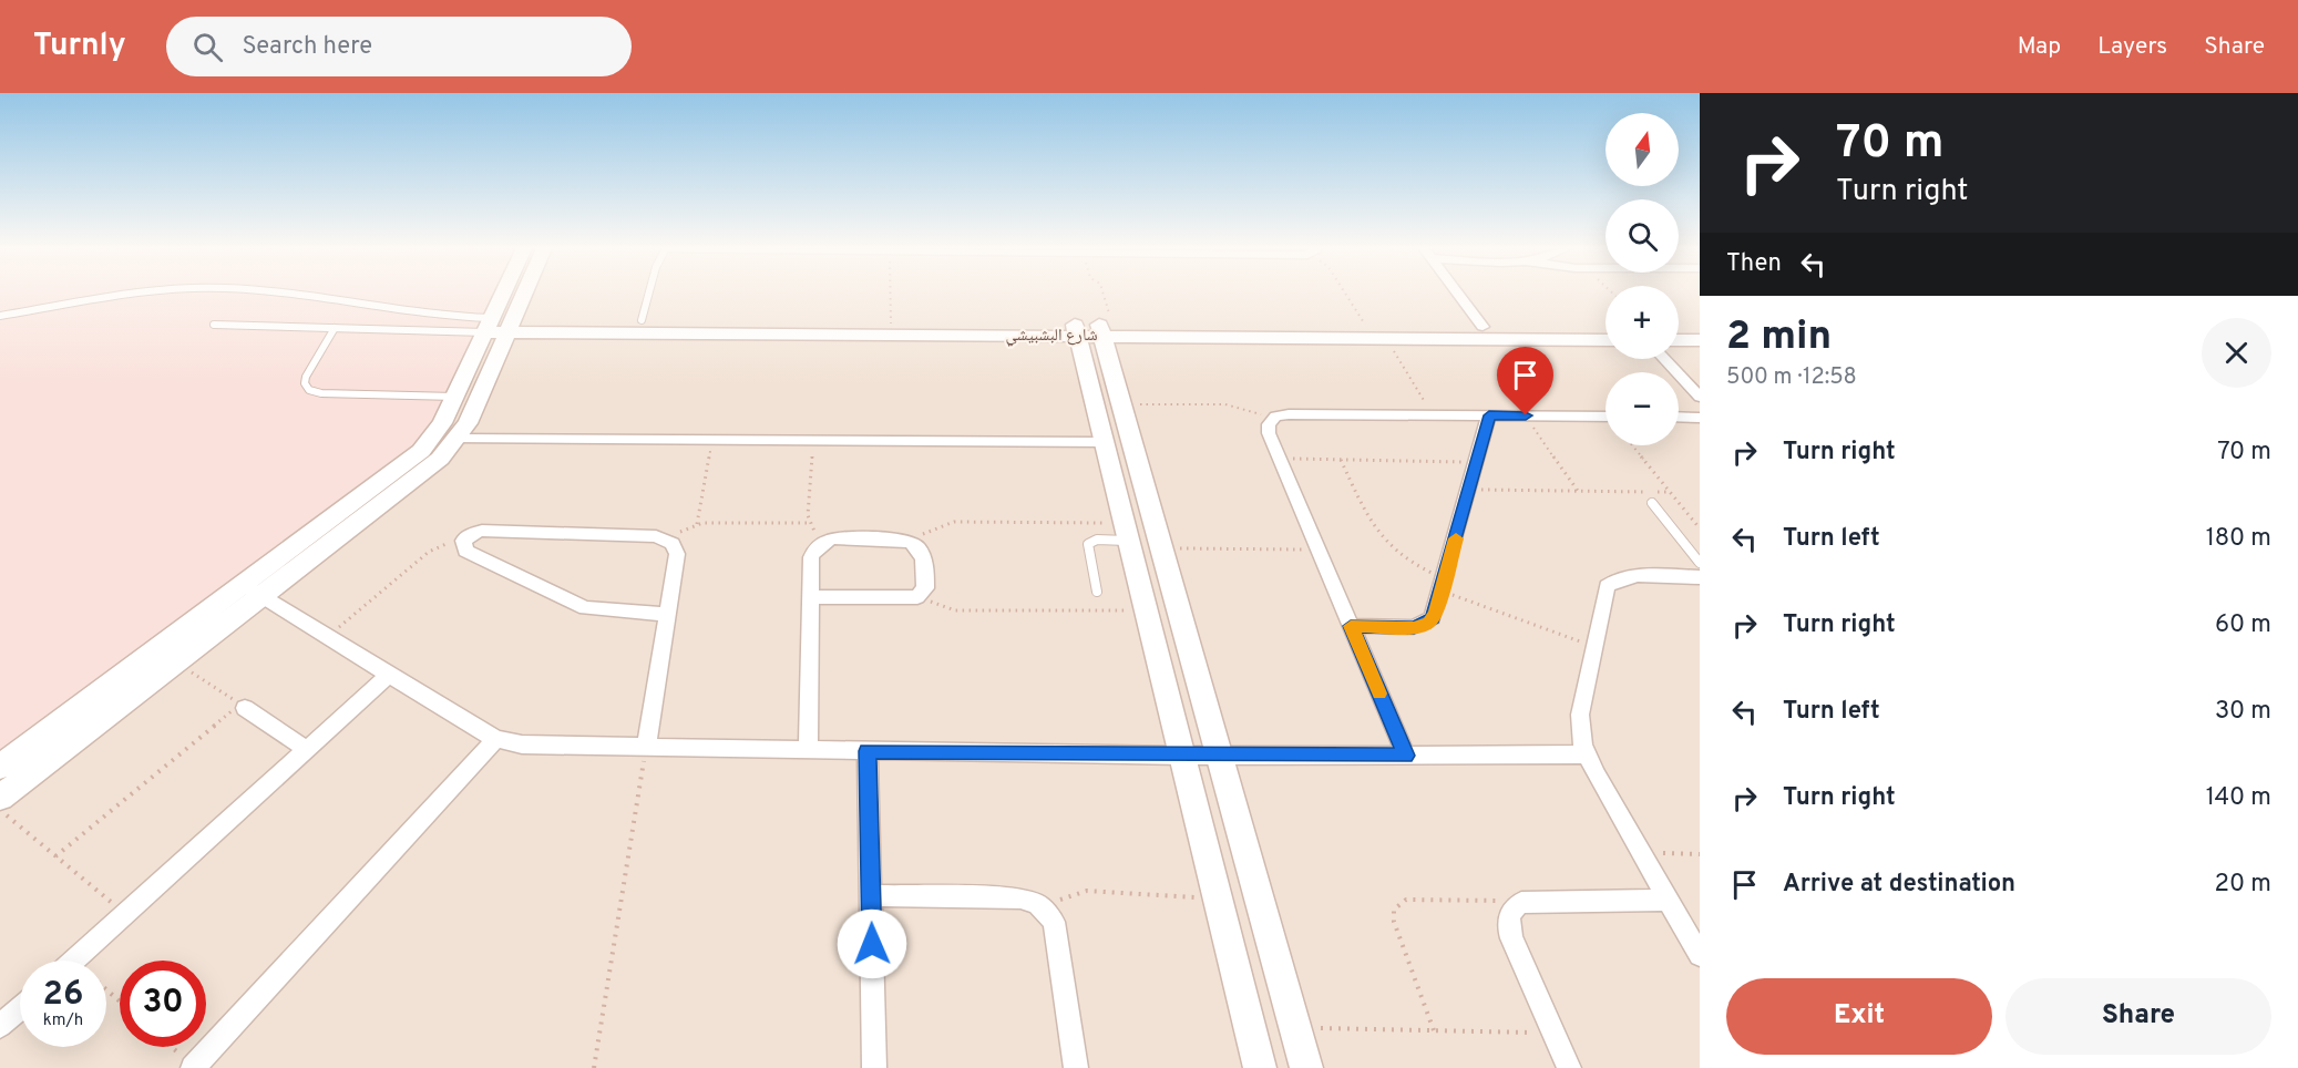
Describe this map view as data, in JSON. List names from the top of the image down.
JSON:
{
  "streets": {
    "street": ["شارع البشبيشي"]
  },
  "north": "top",
  "page": {
    "header": "Turnly",
    "search": "Search here",
    "nav": ["Map", "Layers", "Share"],
    "turn": ["70 m", "Turn right"],
    "map_buttons": ["+", "−"],
    "then": "Then",
    "heading": ["2 min", "500 m · 12:58"],
    "list": [
      {
        "name": "Turn right",
        "value": "70 m"
      },
      {
        "name": "Turn left",
        "value": "180 m"
      },
      {
        "name": "Turn right",
        "value": "60 m"
      },
      {
        "name": "Turn left",
        "value": "30 m"
      },
      {
        "name": "Turn right",
        "value": "140 m"
      },
      {
        "name": "Arrive at destination",
        "value": "20 m"
      }
    ],
    "speed": "26 km/h",
    "limit": "30",
    "buttons": ["Exit", "Share"]
  }
}
